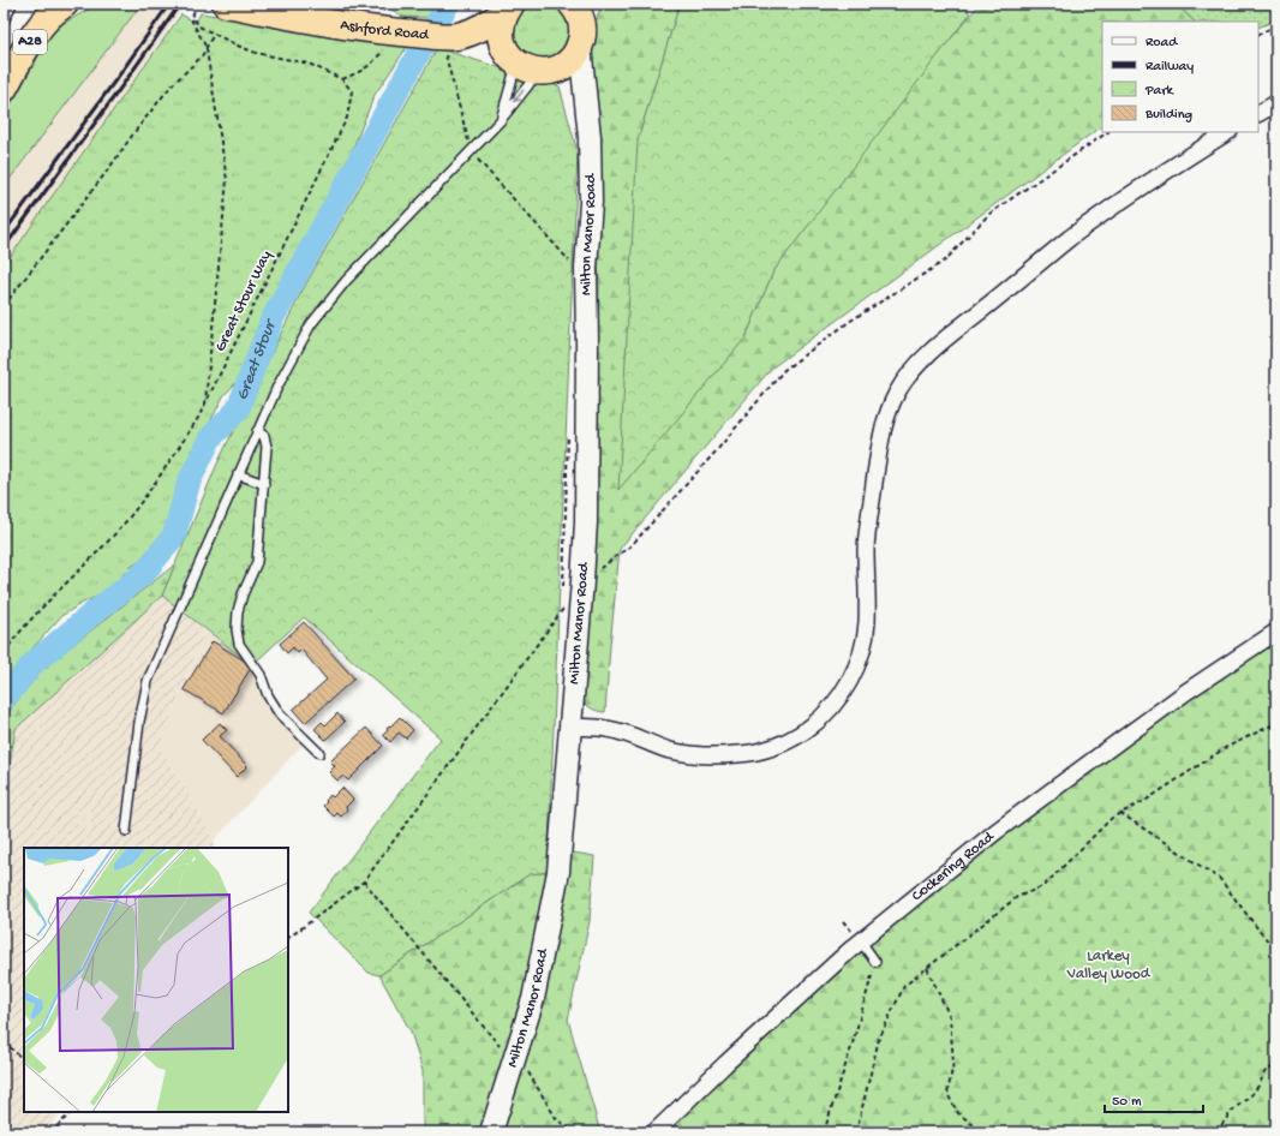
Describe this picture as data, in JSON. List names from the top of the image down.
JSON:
{
  "streets": {
    "highway": ["Ashford Road", "A28"],
    "street": ["Milton Manor Road", "Cockering Road"],
    "path": ["Great Stour Way"]
  },
  "water": ["Great Stour"],
  "parks": ["Larkey Valley Wood"],
  "legend": [
    "Road",
    "Railway",
    "Park",
    "Building"
  ],
  "scale_bar": "50 m"
}
